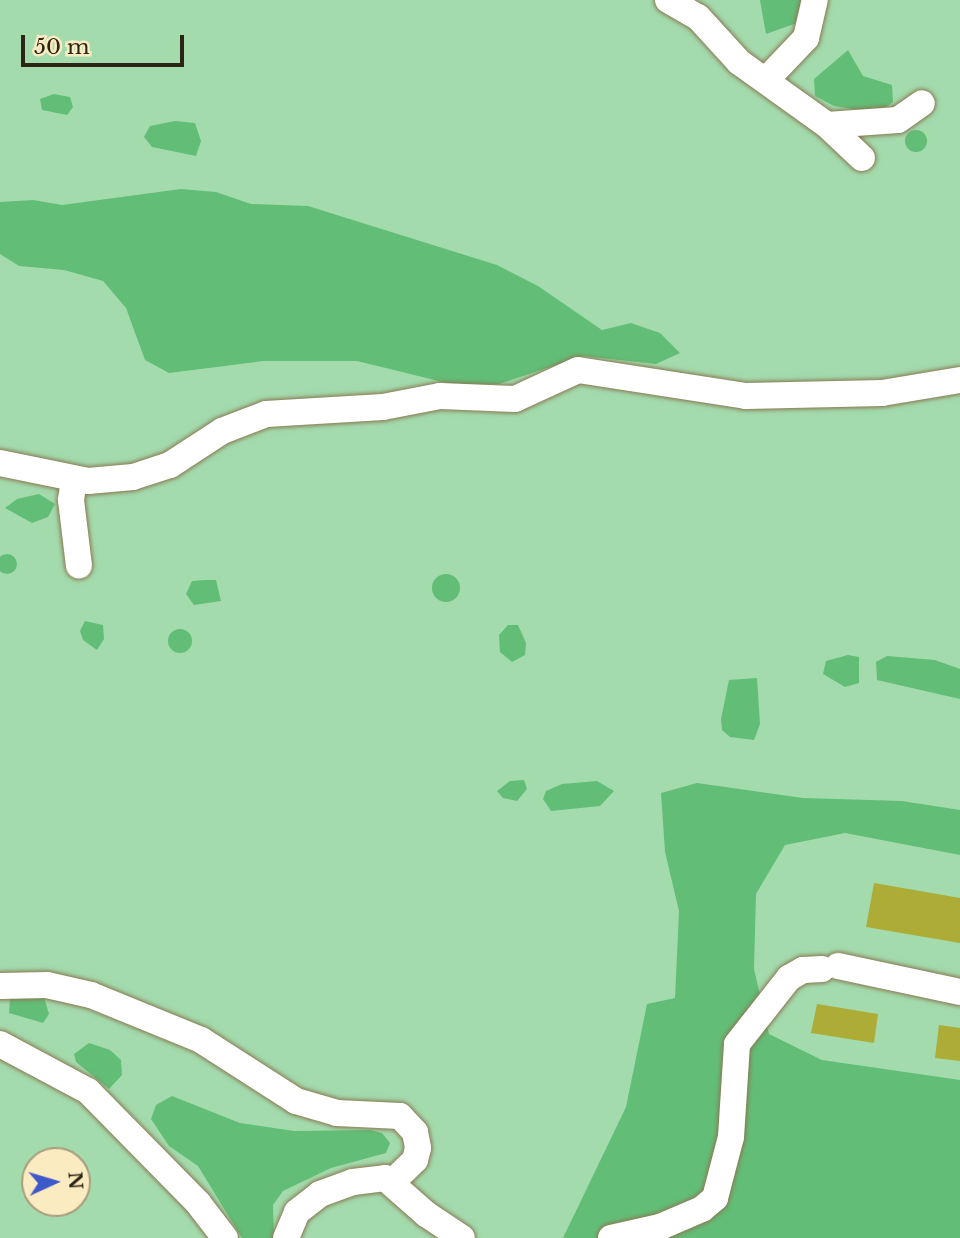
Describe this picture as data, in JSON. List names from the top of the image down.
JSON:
{
  "scale_bar": "50 m",
  "north": "right"
}
